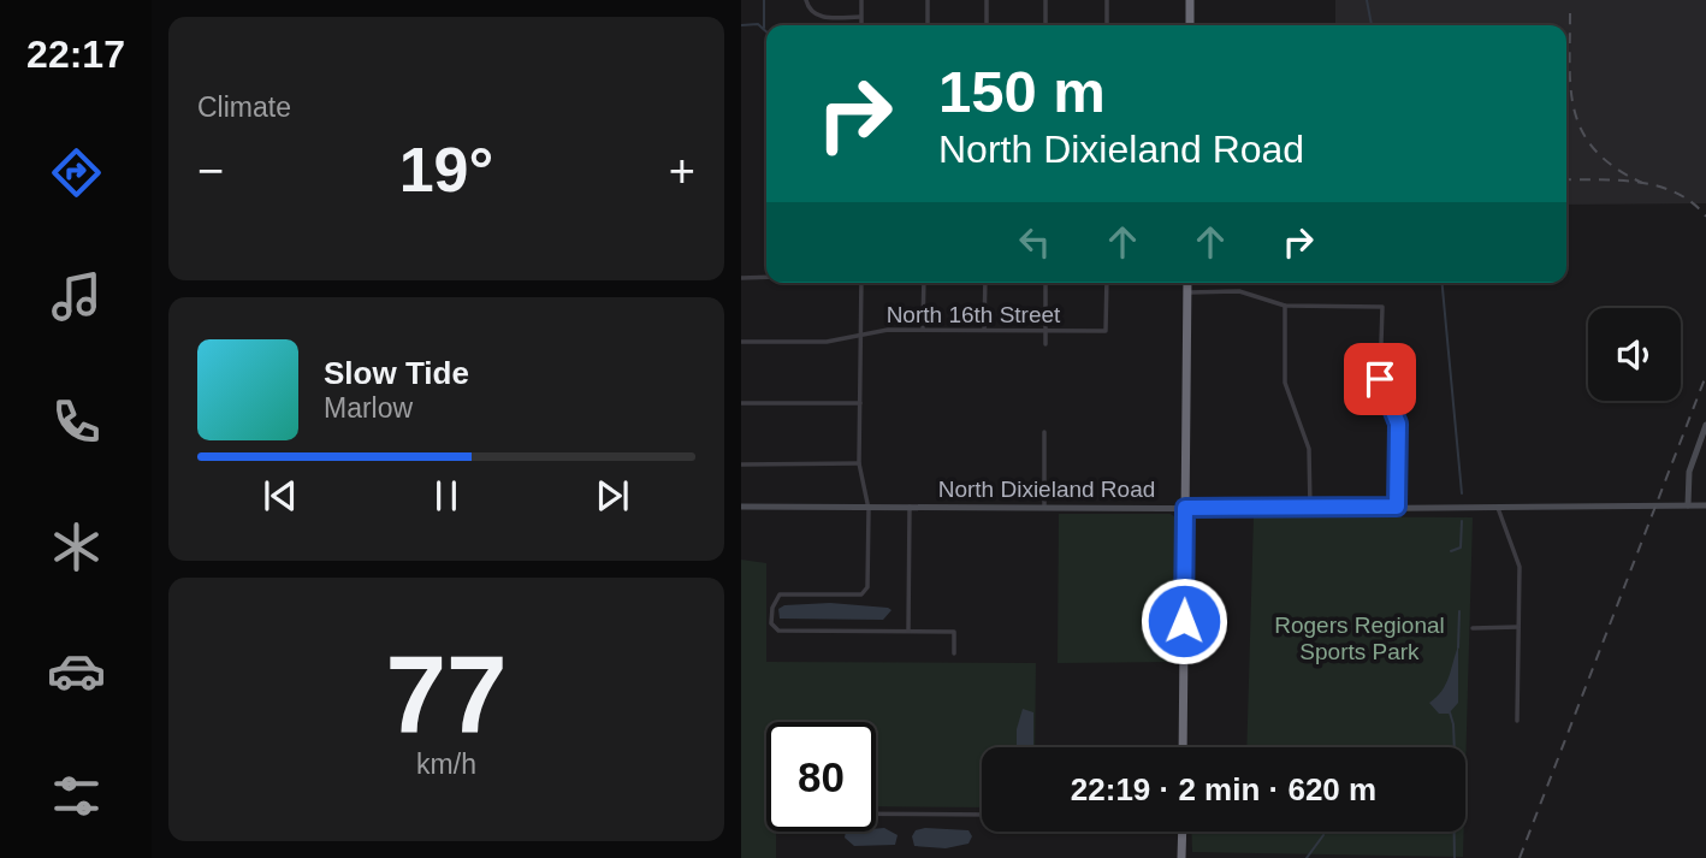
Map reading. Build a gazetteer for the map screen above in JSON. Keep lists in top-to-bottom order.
{
  "streets": {
    "street": ["North 16th Street", "North Dixieland Road"]
  },
  "parks": ["Rogers Regional Sports Park"],
  "page": {
    "tabs": "22:17",
    "tile": [
      "Climate",
      ["77", "km/h"]
    ],
    "turn": ["150 m", "North Dixieland Road"],
    "heat": ["−", "19°", "+"],
    "song": ["Slow Tide", "Marlow"],
    "limit": "80",
    "trip": "22:19 · 2 min · 620 m"
  }
}
